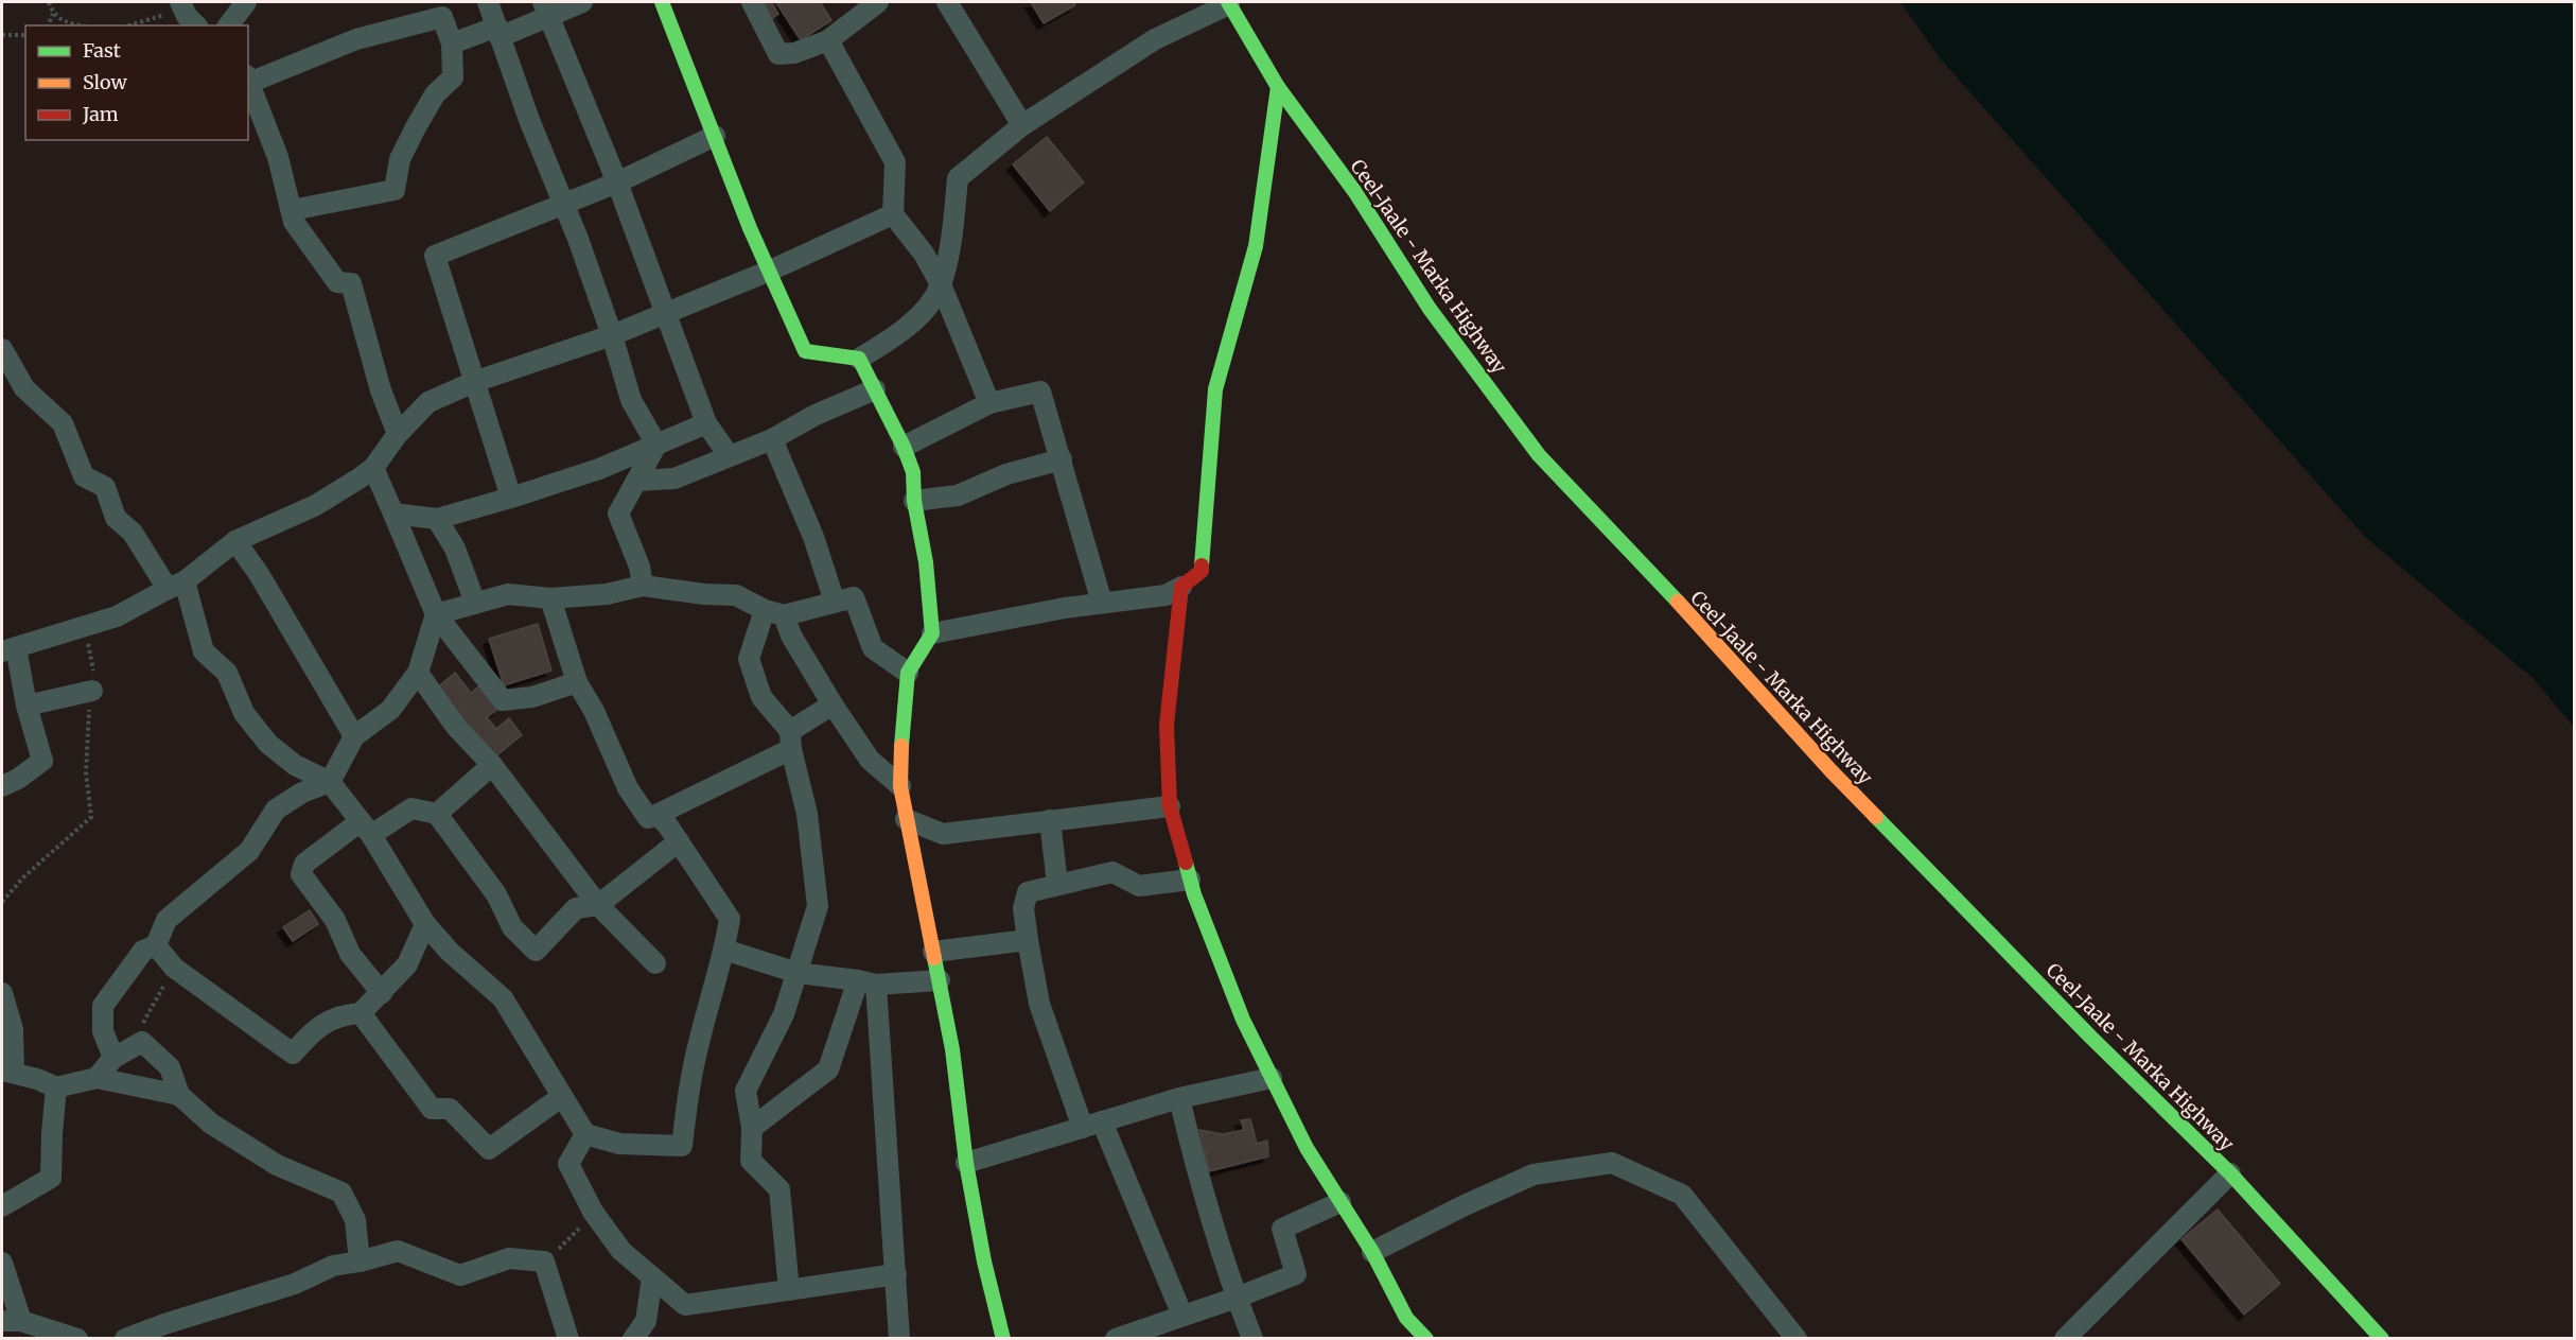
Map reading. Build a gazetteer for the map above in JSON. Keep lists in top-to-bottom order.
{
  "streets": {
    "street": ["Ceel-Jaale - Marka Highway"]
  },
  "legend": ["Fast", "Slow", "Jam"]
}
